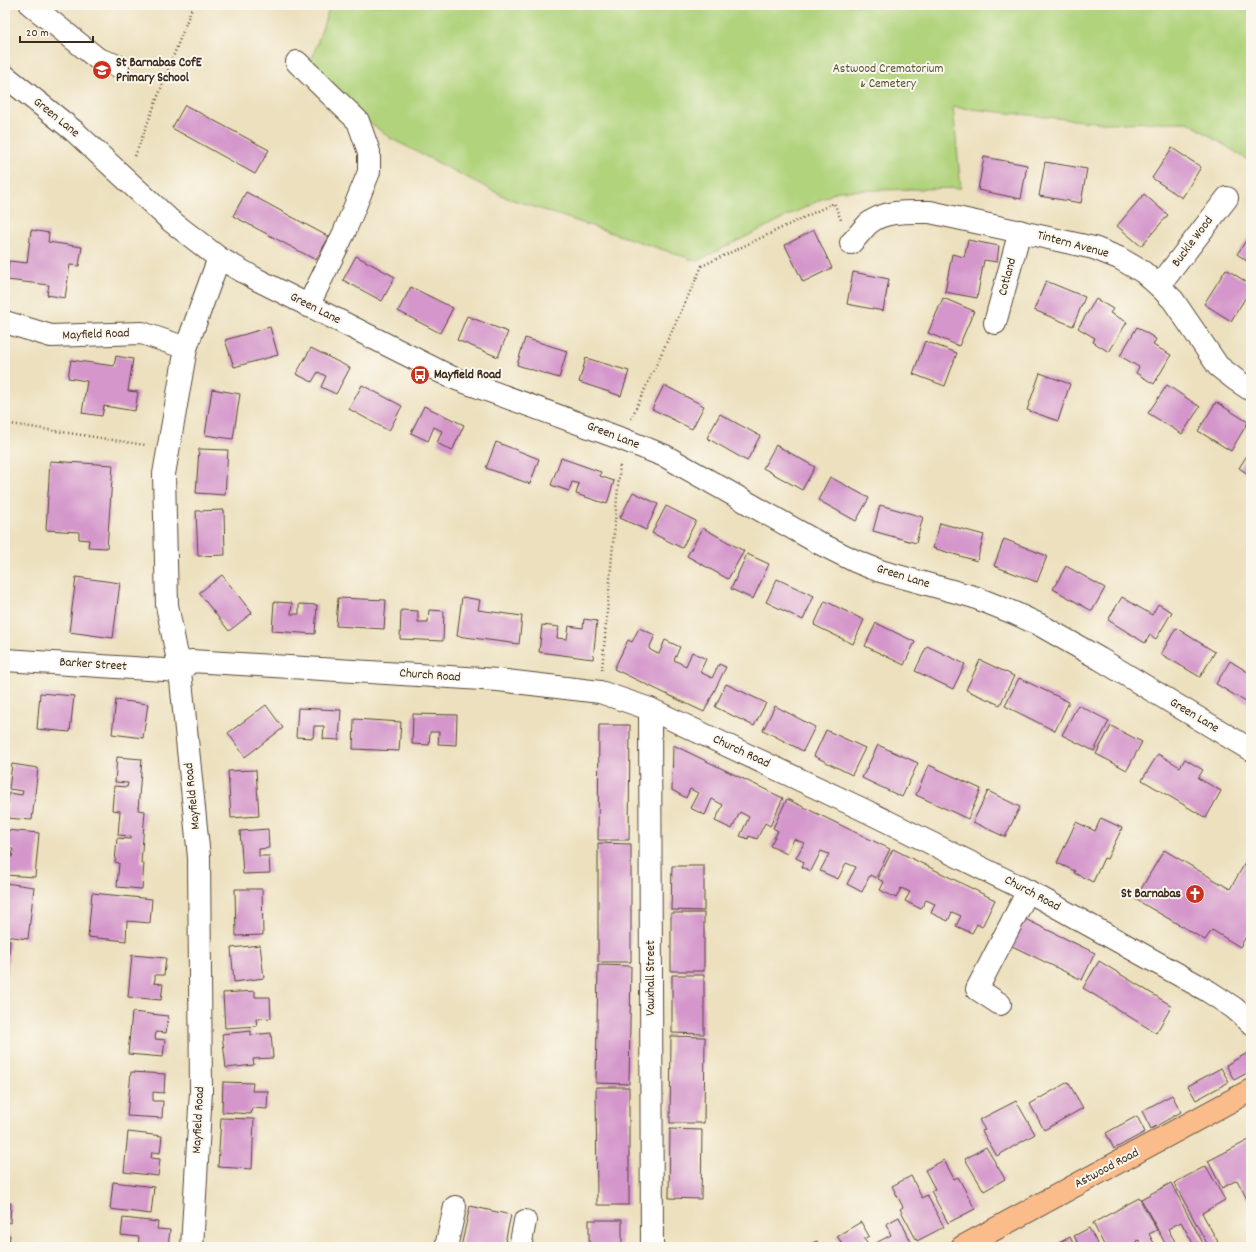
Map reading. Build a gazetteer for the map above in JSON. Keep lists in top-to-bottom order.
{
  "streets": {
    "main road": ["Astwood Road"],
    "street": [
      "Green Lane",
      "Buckle Wood",
      "Tintern Avenue",
      "Cotland",
      "Mayfield Road",
      "Barker Street",
      "Church Road",
      "Vauxhall Street"
    ]
  },
  "crossings": [
    ["Green Lane", "Mayfield Road"],
    ["Buckle Wood", "Tintern Avenue"],
    ["Tintern Avenue", "Cotland"],
    ["Mayfield Road", "Barker Street"],
    ["Mayfield Road", "Church Road"],
    ["Barker Street", "Church Road"],
    ["Church Road", "Vauxhall Street"]
  ],
  "parks": ["Astwood Crematorium & Cemetery"],
  "places": {
    "school or university": ["St Barnabas CofE Primary School"],
    "bus stop": ["Mayfield Road"],
    "church": ["St Barnabas"]
  },
  "scale_bar": "20 m"
}
